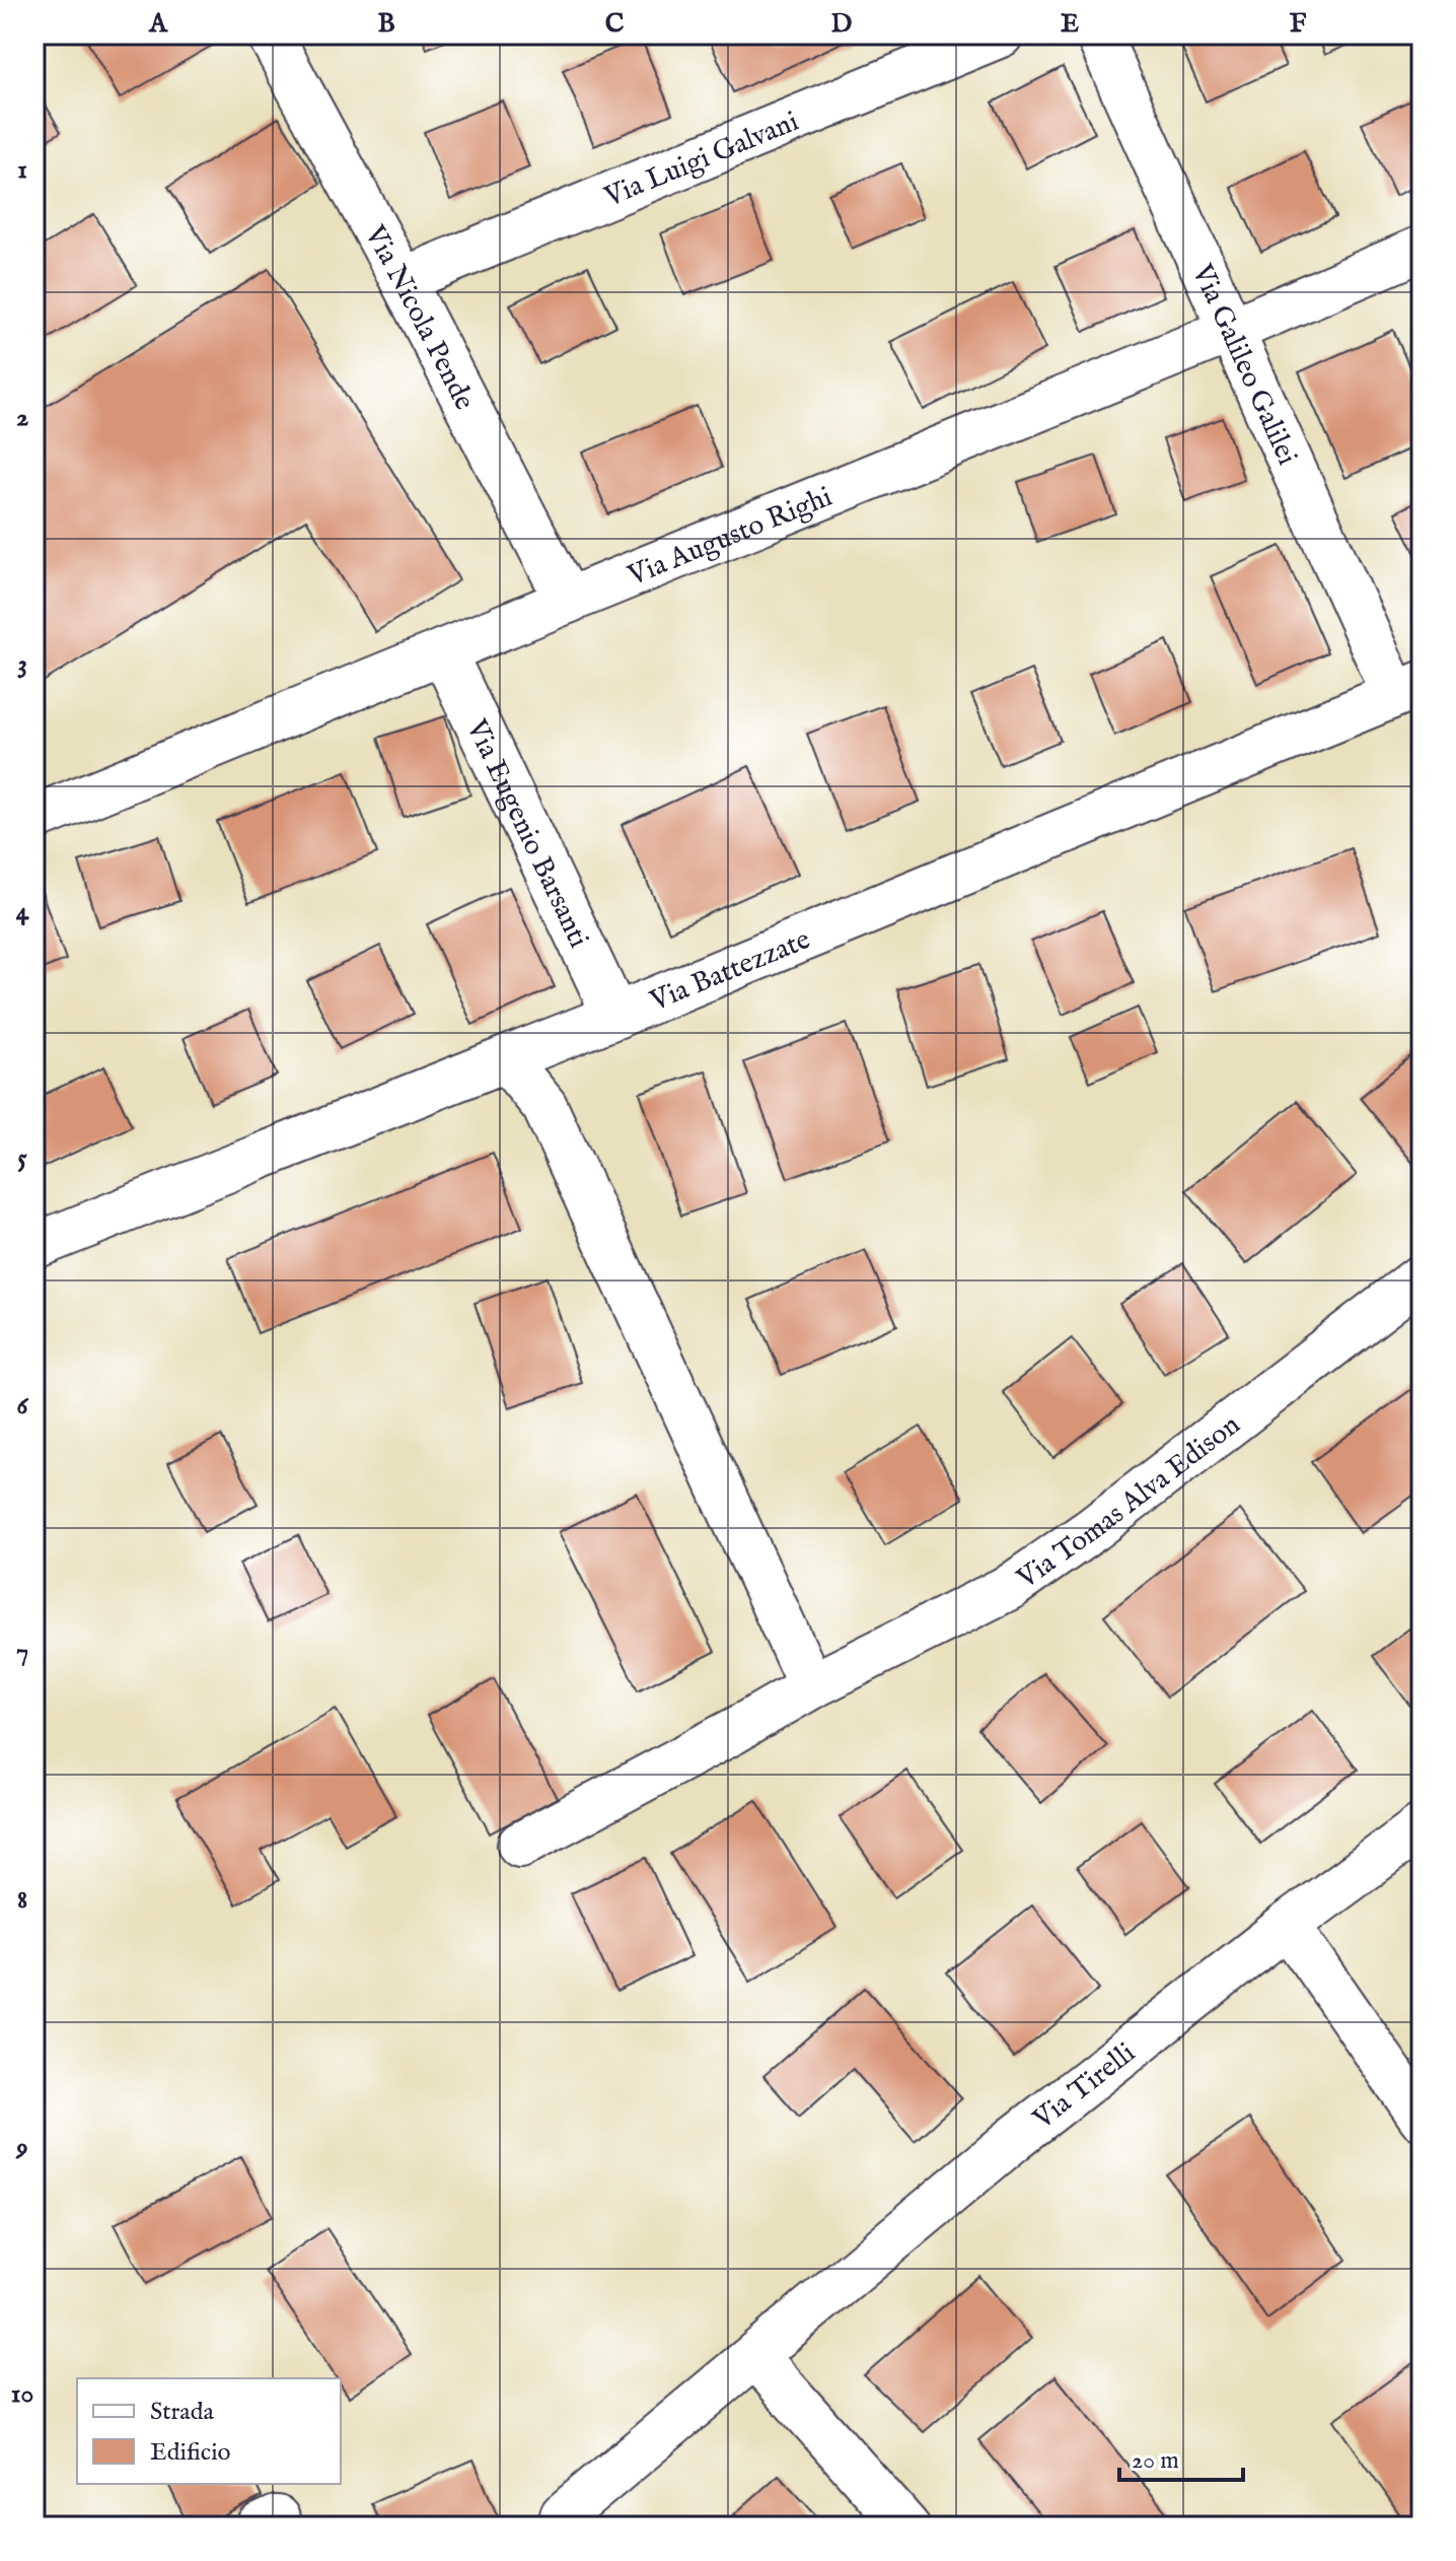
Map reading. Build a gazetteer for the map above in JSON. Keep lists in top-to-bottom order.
{
  "streets": {
    "street": [
      "Via Luigi Galvani",
      "Via Nicola Pende",
      "Via Galileo Galilei",
      "Via Augusto Righi",
      "Via Eugenio Barsanti",
      "Via Battezzate",
      "Via Tomas Alva Edison",
      "Via Tirelli"
    ]
  },
  "crossings": [
    ["Via Luigi Galvani", "Via Nicola Pende"],
    ["Via Nicola Pende", "Via Augusto Righi"],
    ["Via Galileo Galilei", "Via Augusto Righi"],
    ["Via Galileo Galilei", "Via Battezzate"],
    ["Via Augusto Righi", "Via Eugenio Barsanti"],
    ["Via Eugenio Barsanti", "Via Battezzate"]
  ],
  "legend": ["Strada", "Edificio"],
  "scale_bar": "20 m",
  "grid": {
    "columns": [
      "A",
      "B",
      "C",
      "D",
      "E",
      "F"
    ],
    "rows": [
      "1",
      "2",
      "3",
      "4",
      "5",
      "6",
      "7",
      "8",
      "9",
      "10"
    ]
  }
}
